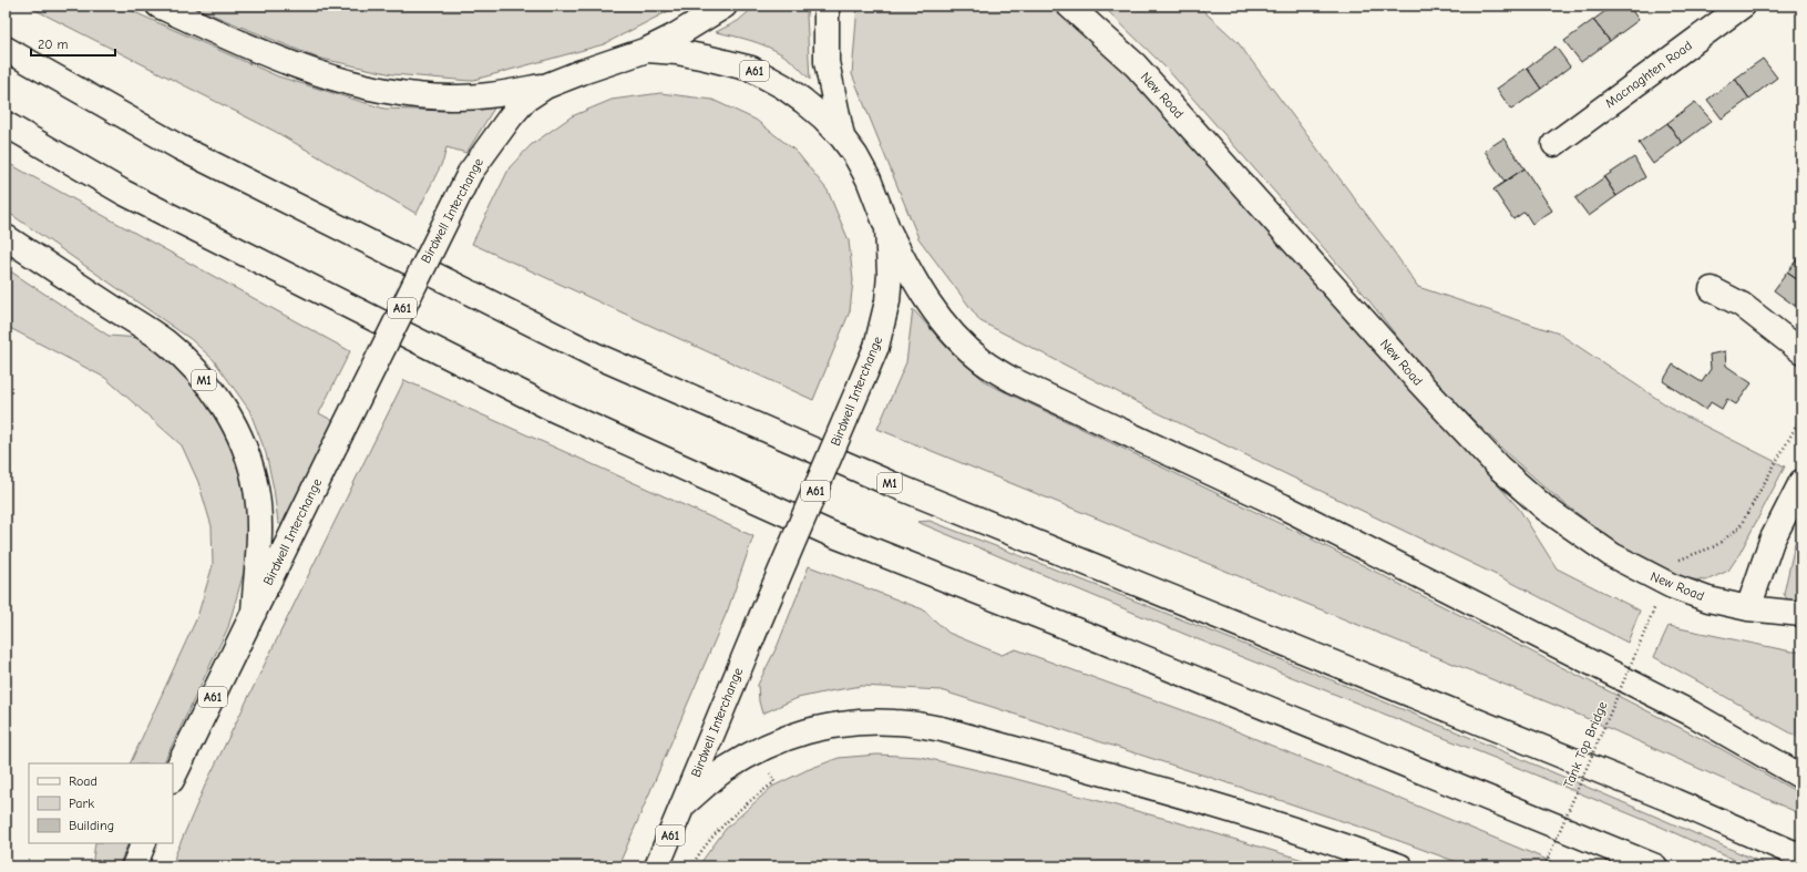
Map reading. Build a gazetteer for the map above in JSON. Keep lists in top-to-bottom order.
{
  "streets": {
    "main road": [
      "A61",
      "Macnaghten Road",
      "New Road",
      "Birdwell Interchange",
      "M1"
    ],
    "path": ["Tank Top Bridge"]
  },
  "crossings": [
    ["A61", "Birdwell Interchange"],
    ["Birdwell Interchange", "M1"]
  ],
  "legend": ["Road", "Park", "Building"],
  "scale_bar": "20 m"
}
